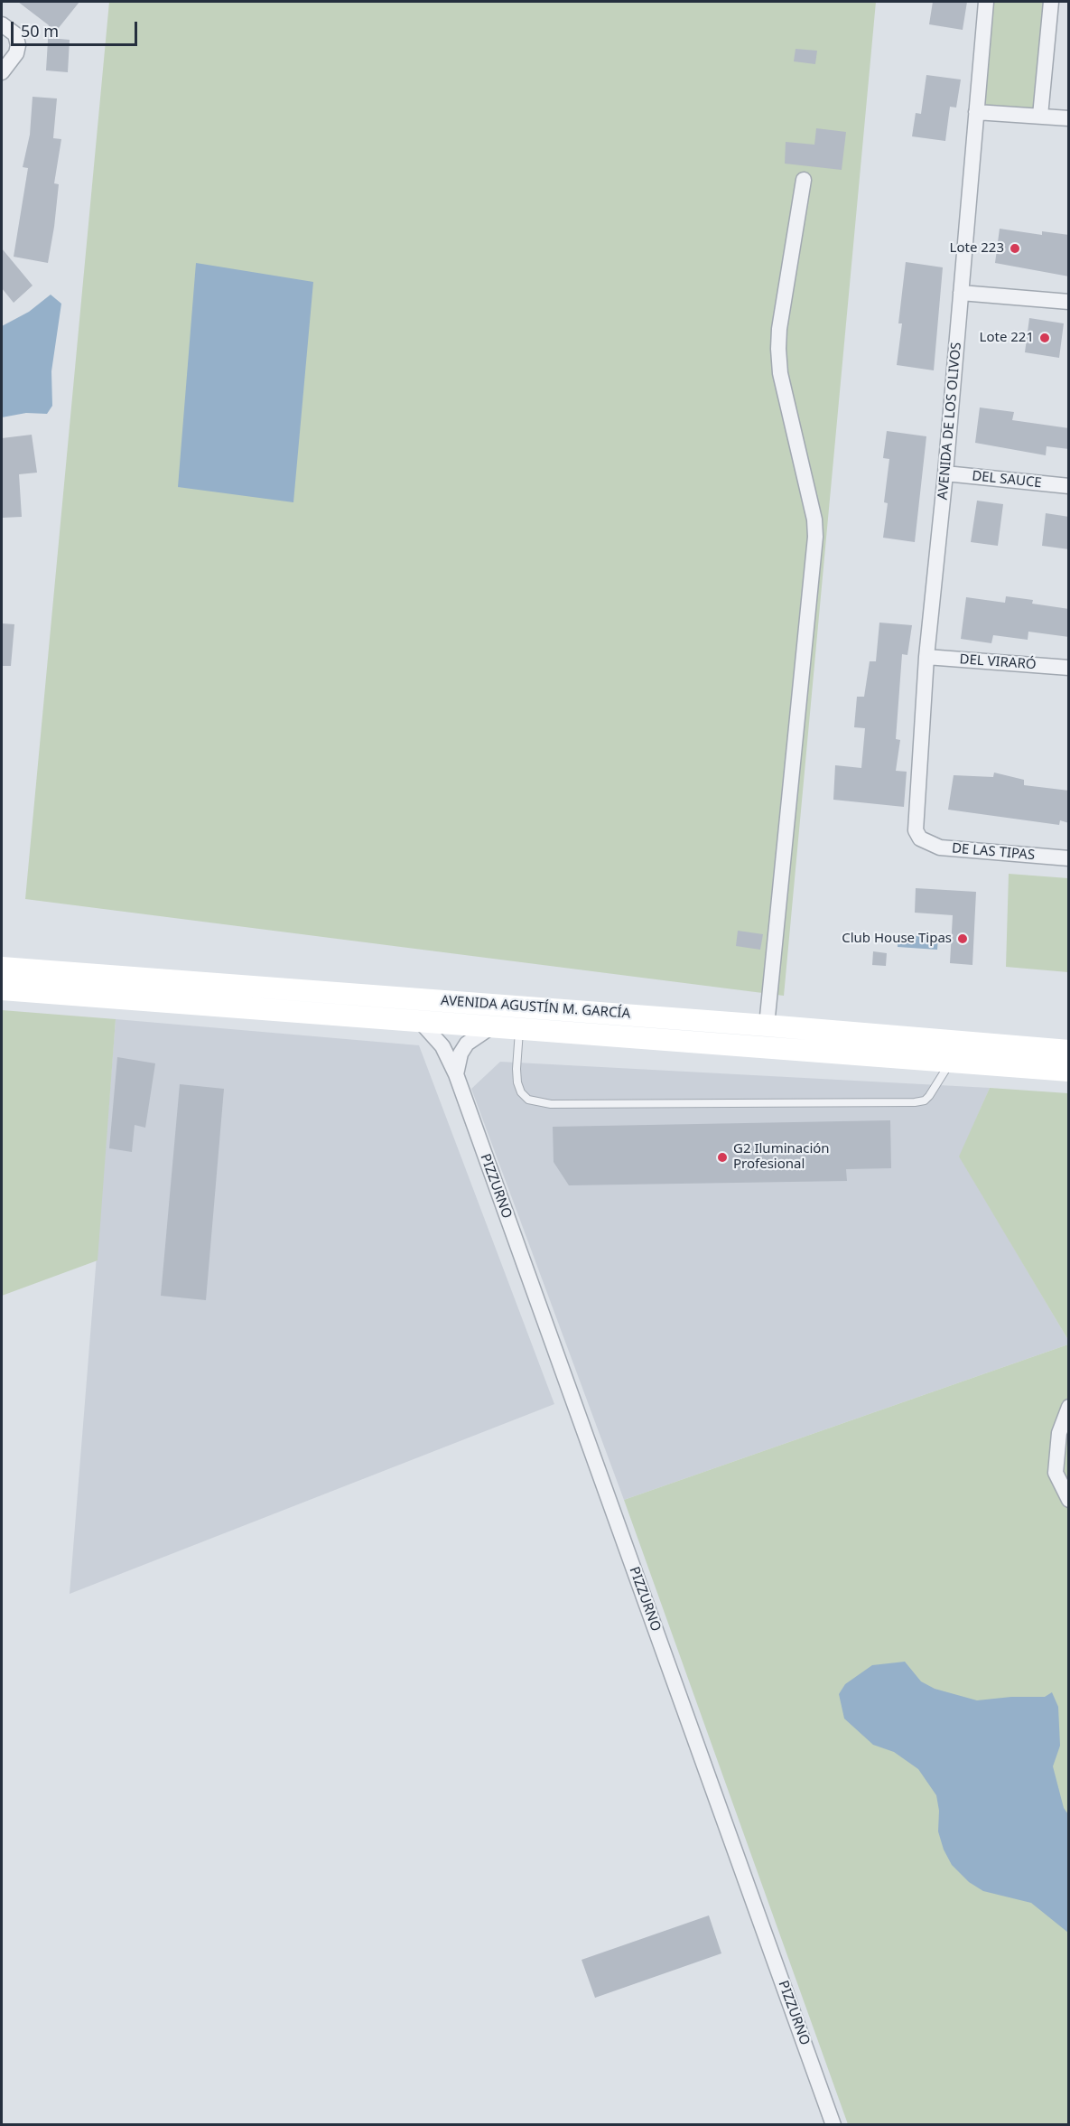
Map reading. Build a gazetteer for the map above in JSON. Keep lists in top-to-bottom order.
{
  "streets": {
    "main road": ["AVENIDA AGUSTÍN M. GARCÍA"],
    "street": [
      "AVENIDA DE LOS OLIVOS",
      "DEL SAUCE",
      "DEL VIRARÓ",
      "DE LAS TIPAS",
      "PIZZURNO"
    ]
  },
  "crossings": [
    ["AVENIDA DE LOS OLIVOS", "DEL SAUCE"],
    ["AVENIDA DE LOS OLIVOS", "DEL VIRARÓ"],
    ["AVENIDA DE LOS OLIVOS", "DE LAS TIPAS"],
    ["AVENIDA AGUSTÍN M. GARCÍA", "PIZZURNO"]
  ],
  "places": [
    "Lote 223",
    "Lote 221",
    "Club House Tipas",
    "G2 Iluminación Profesional"
  ],
  "scale_bar": "50 m"
}
